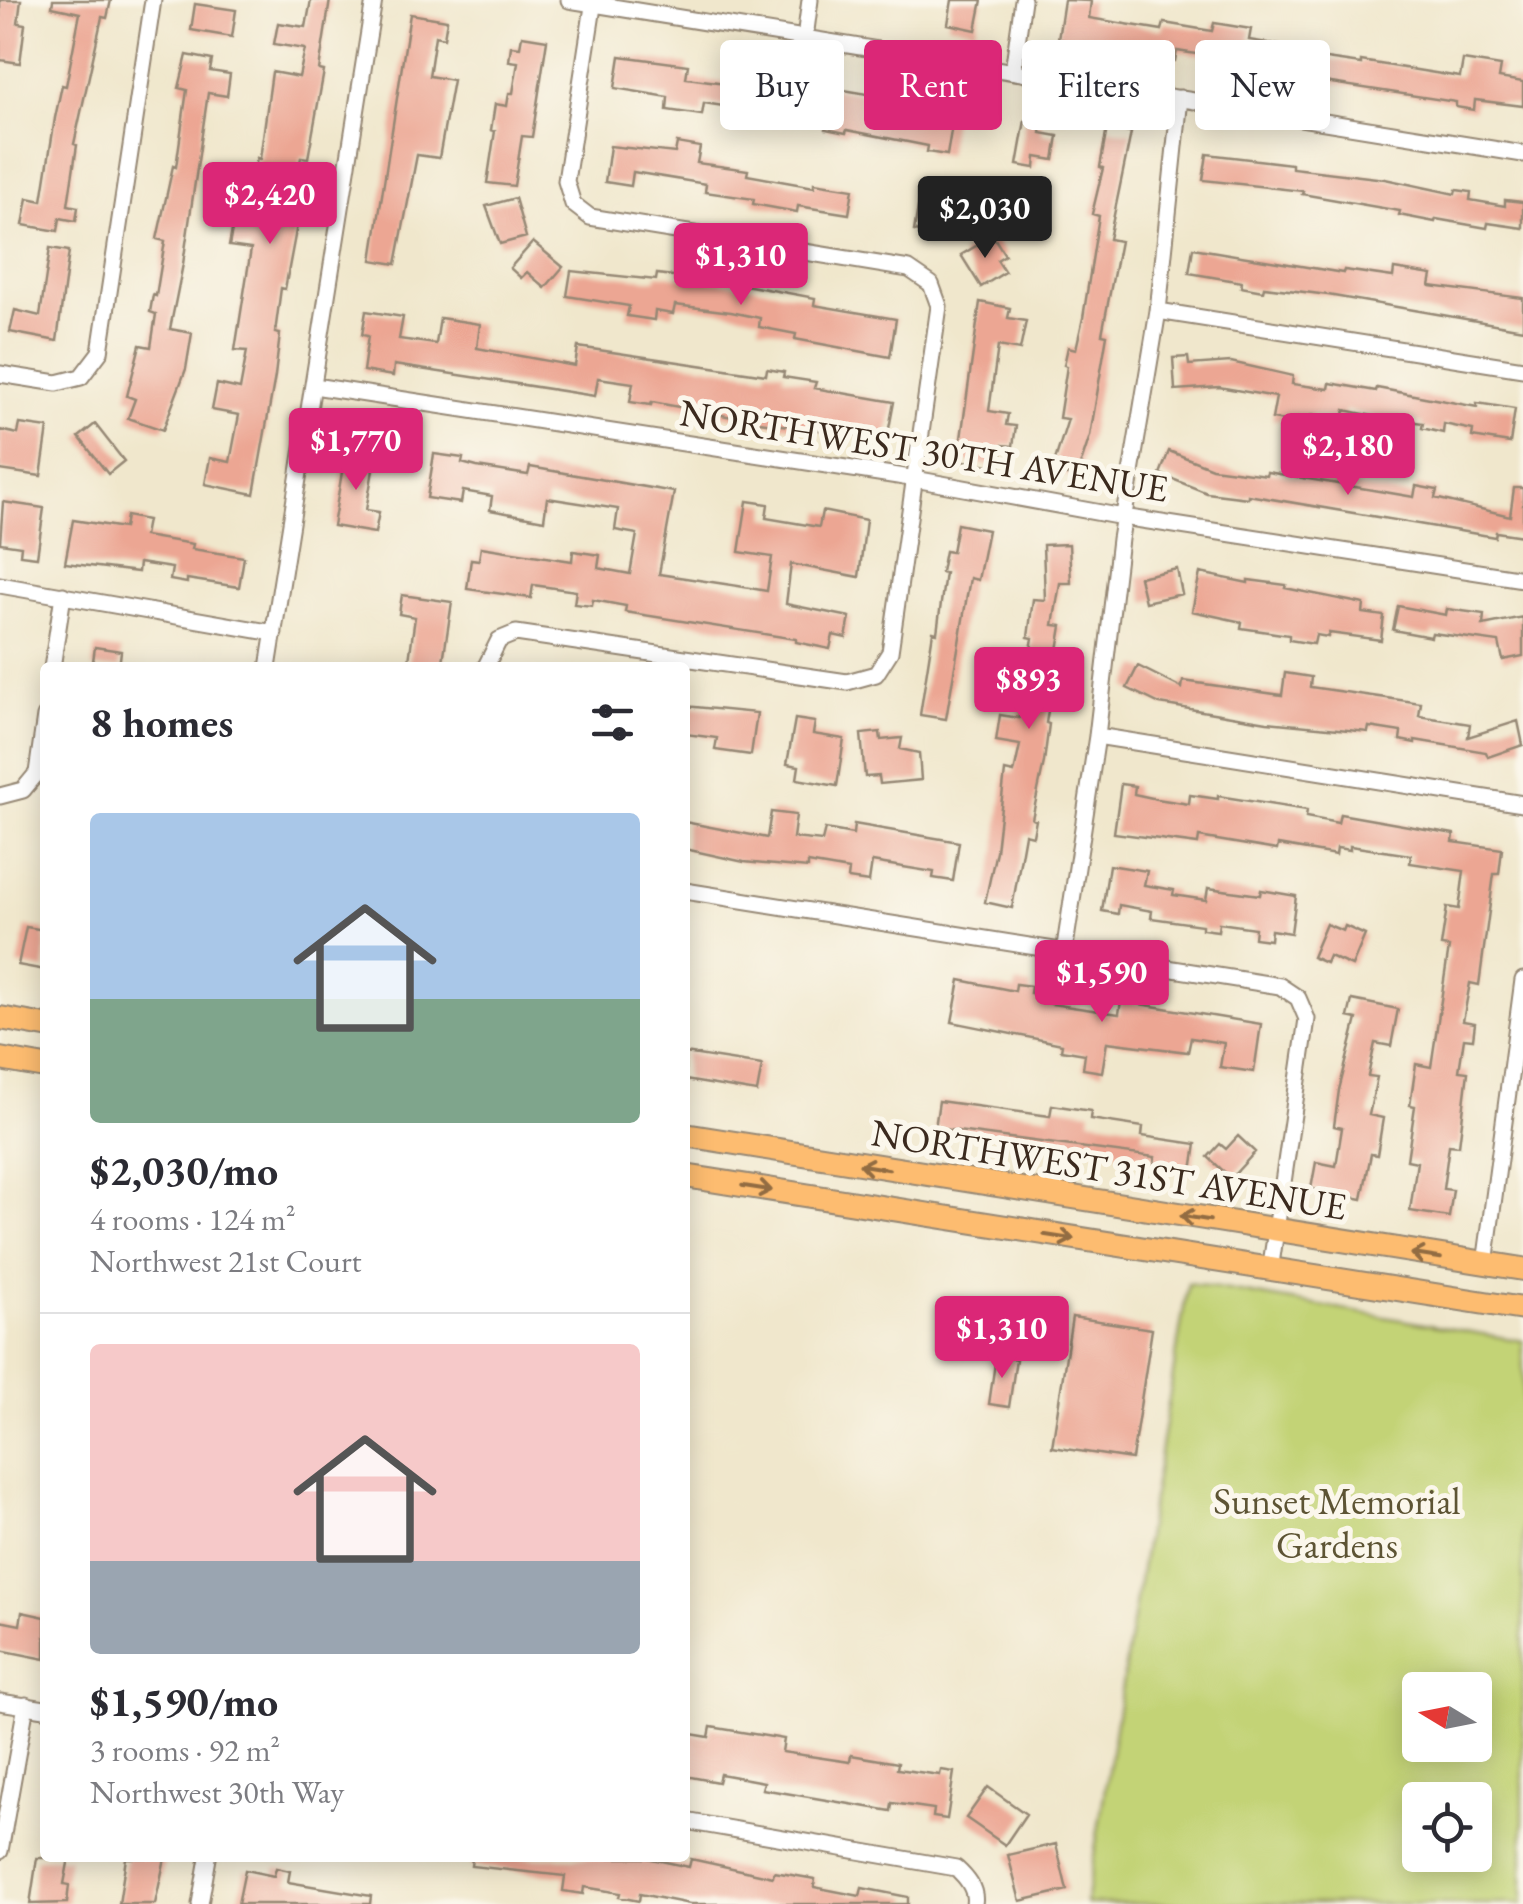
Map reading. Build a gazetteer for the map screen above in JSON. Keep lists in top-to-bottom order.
{
  "streets": {
    "main road": ["NORTHWEST 31ST AVENUE"],
    "street": ["NORTHWEST 30TH AVENUE"]
  },
  "parks": ["Sunset Memorial Gardens"],
  "north": "left",
  "page": {
    "chip": [
      "Buy",
      "Rent",
      "Filters",
      "New"
    ],
    "price": [
      "$2,420",
      "$2,030",
      "$1,310",
      "$1,770",
      "$2,180",
      "$893",
      "$1,590",
      "$1,310"
    ],
    "heading": "8 homes",
    "list": [
      {
        "name": "$2,030/mo",
        "note": "4 rooms · 124 m² · Northwest 21st Court"
      },
      {
        "name": "$1,590/mo",
        "note": "3 rooms · 92 m² · Northwest 30th Way"
      }
    ]
  }
}
